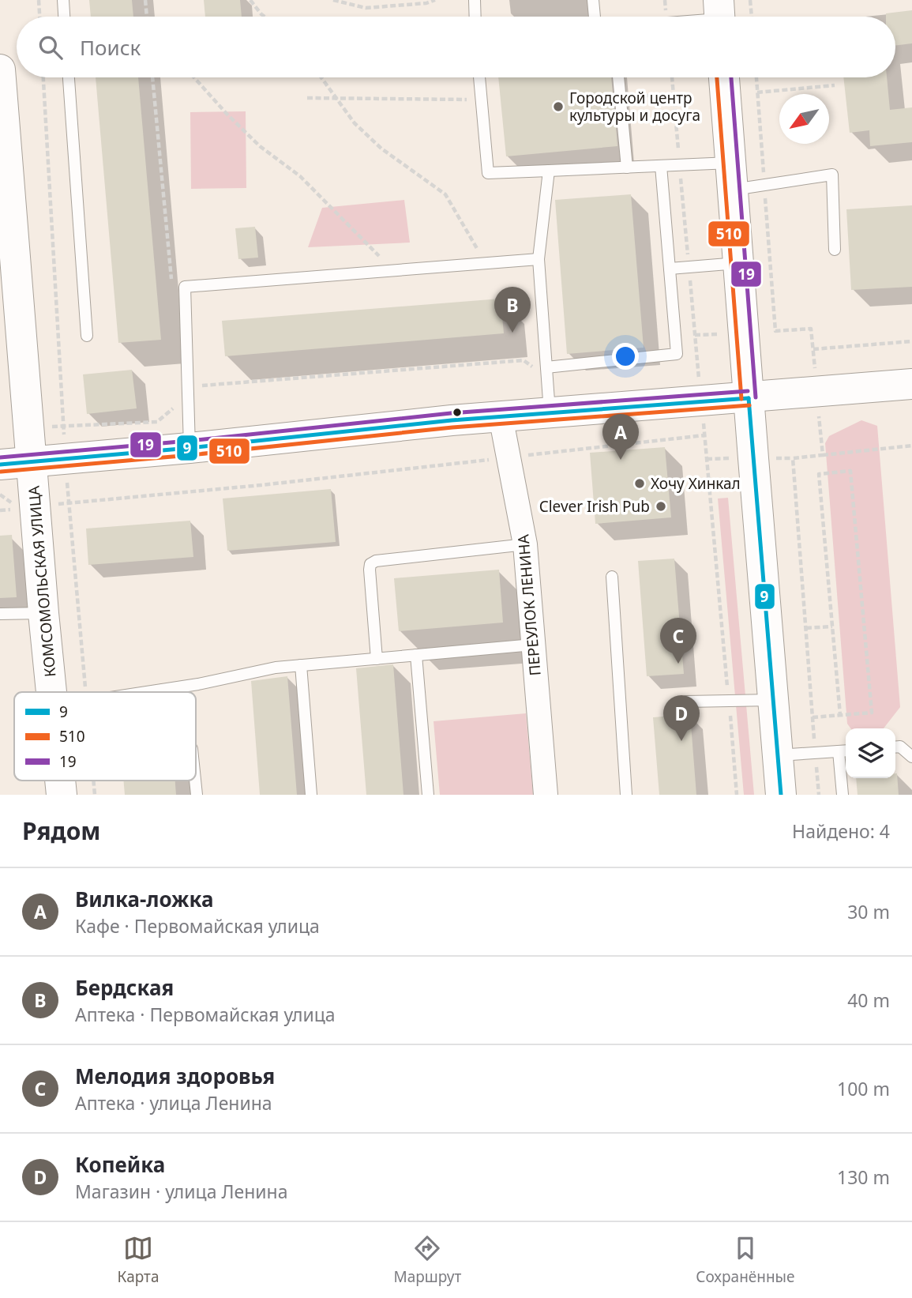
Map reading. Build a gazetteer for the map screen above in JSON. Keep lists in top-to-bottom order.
{
  "streets": {
    "main road": ["КОМСОМОЛЬСКАЯ УЛИЦА"],
    "street": ["ПЕРЕУЛОК ЛЕНИНА"]
  },
  "places": ["Городской центр культуры и досуга", "Хочу Хинкал", "Clever Irish Pub"],
  "lines": ["transit line 510", "transit line 19", "transit line 9"],
  "legend": ["9", "510", "19"],
  "north": "bottom left",
  "page": {
    "search": "Поиск",
    "pins": [
      "B",
      "A",
      "C",
      "D"
    ],
    "heading": ["Рядом", "Найдено: 4"],
    "list": [
      {
        "mark": "A",
        "name": "Вилка-ложка",
        "note": "Кафе · Первомайская улица",
        "value": "30 m"
      },
      {
        "mark": "B",
        "name": "Бердская",
        "note": "Аптека · Первомайская улица",
        "value": "40 m"
      },
      {
        "mark": "C",
        "name": "Мелодия здоровья",
        "note": "Аптека · улица Ленина",
        "value": "100 m"
      },
      {
        "mark": "D",
        "name": "Копейка",
        "note": "Магазин · улица Ленина",
        "value": "130 m"
      }
    ],
    "nav": ["Карта", "Маршрут", "Сохранённые"]
  }
}
